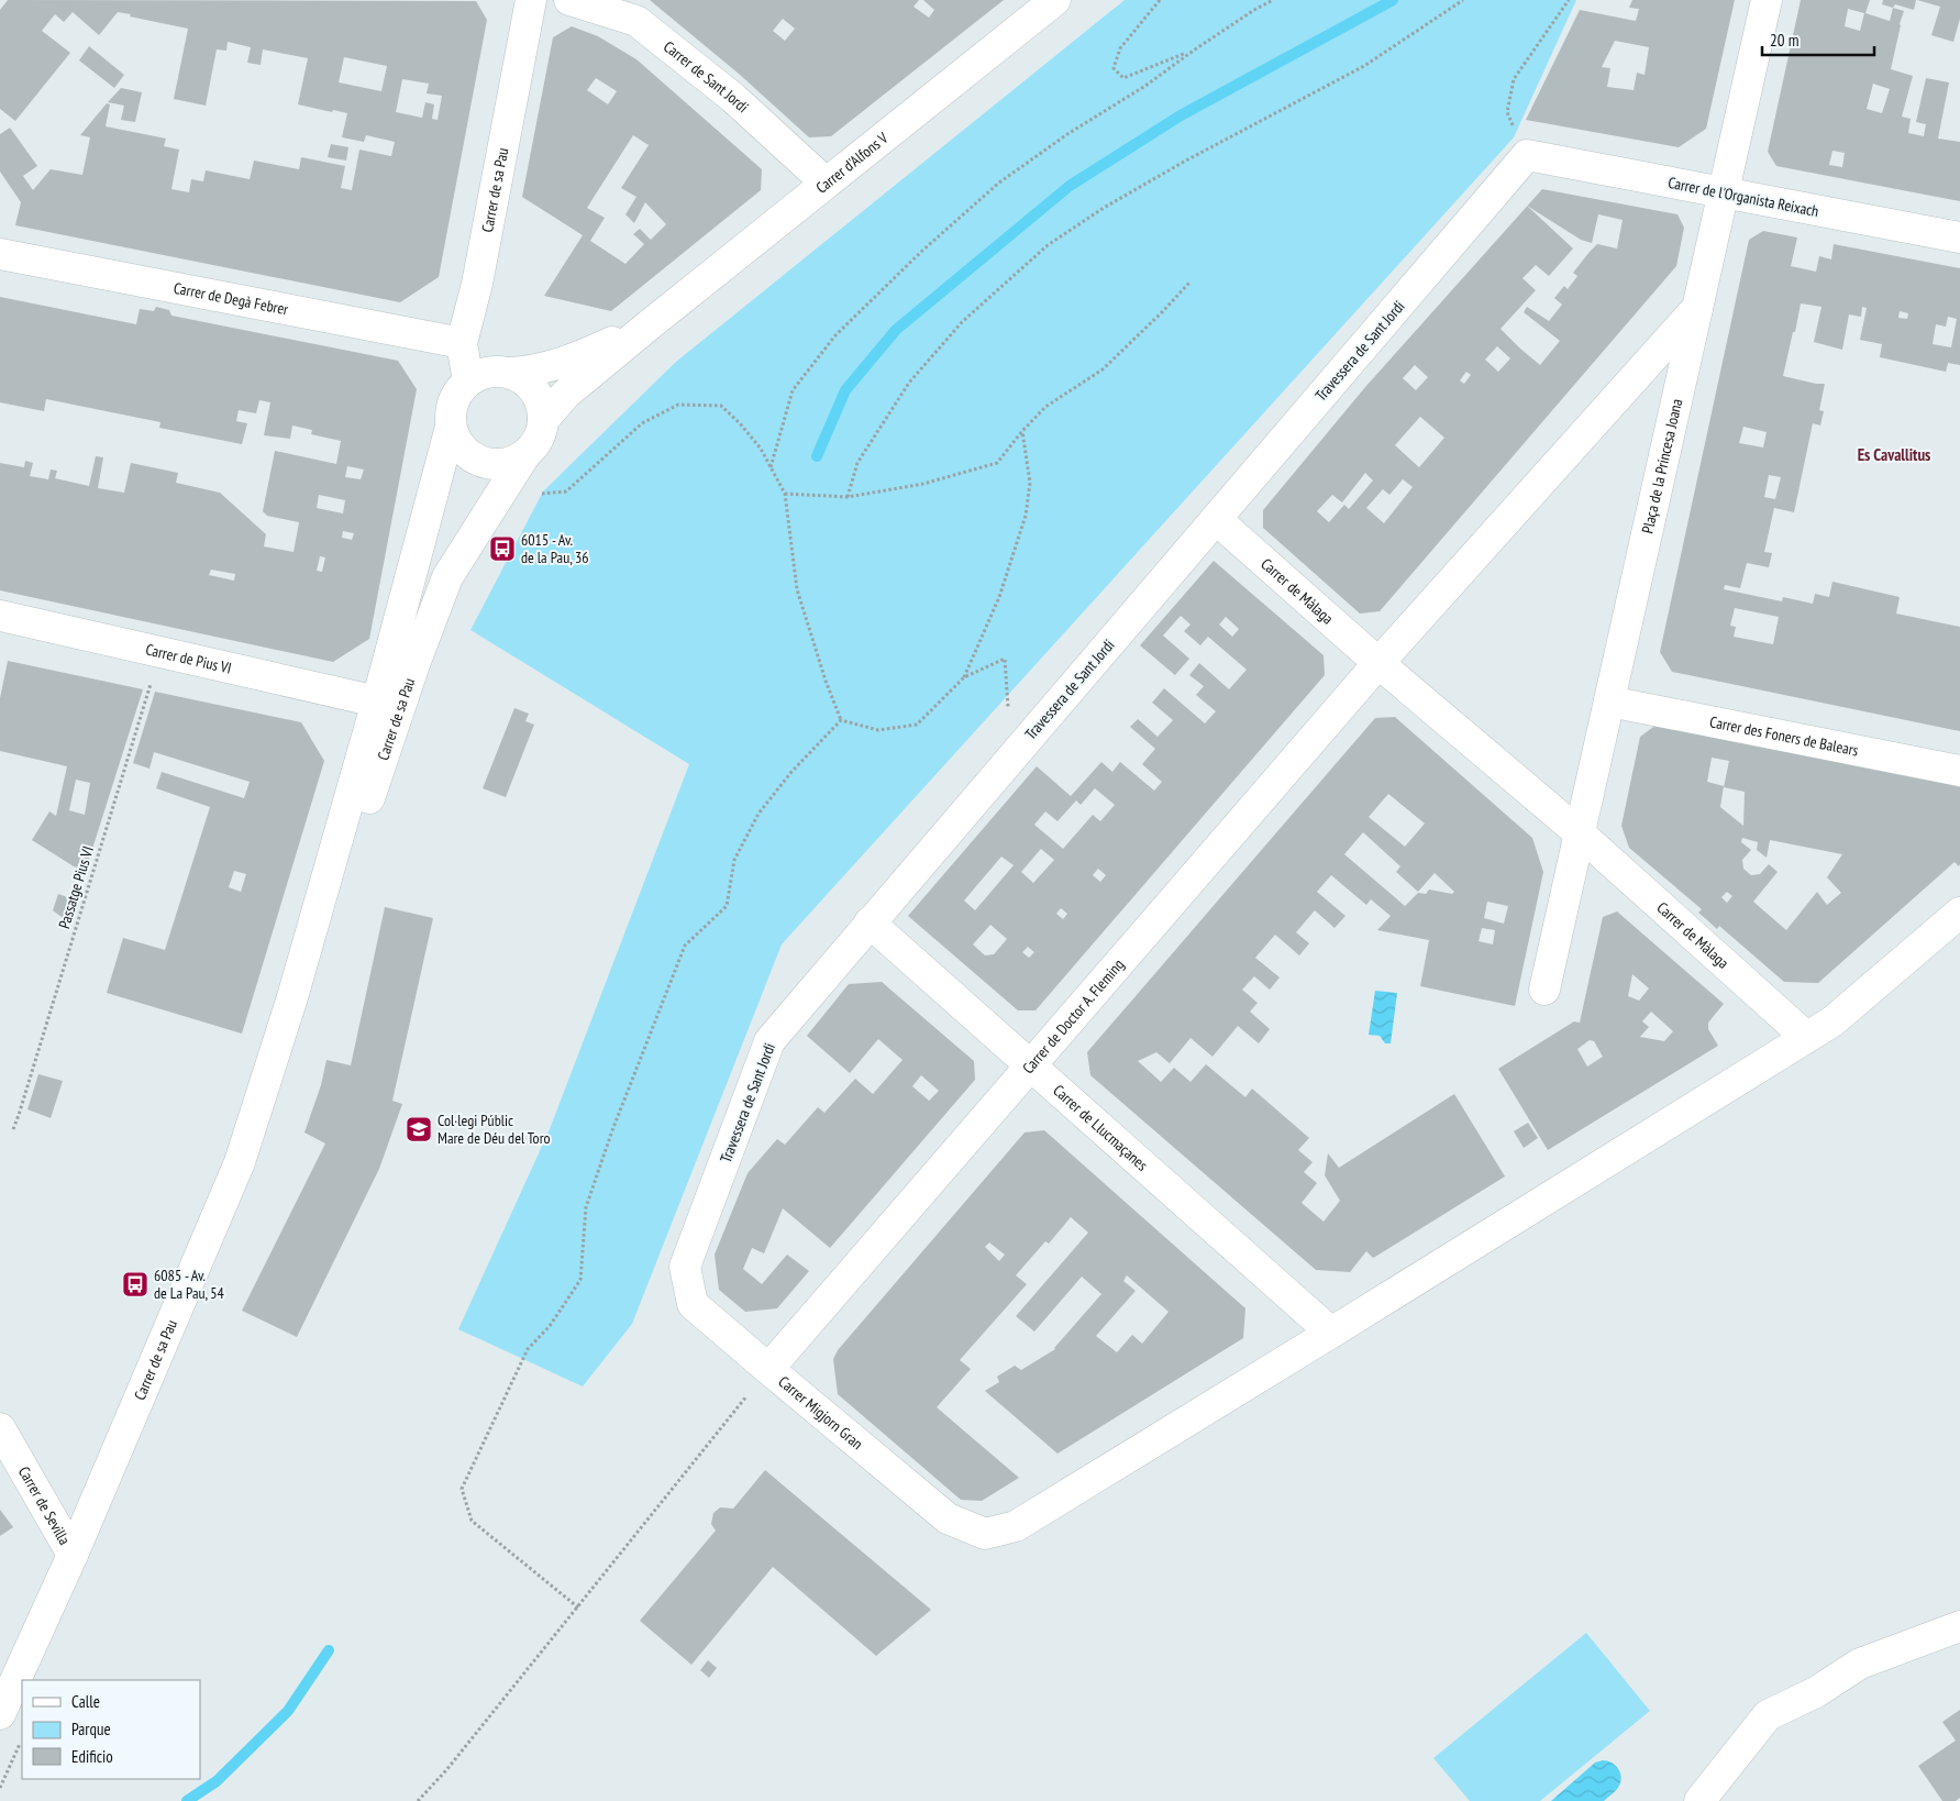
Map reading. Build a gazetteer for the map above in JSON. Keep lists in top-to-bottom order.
{
  "streets": {
    "street": [
      "Carrer de Sant Jordi",
      "Carrer d'Alfons V",
      "Carrer de sa Pau",
      "Carrer de l'Organista Reixach",
      "Carrer de Degà Febrer",
      "Travessera de Sant Jordi",
      "Plaça de la Princesa Joana",
      "Carrer de Màlaga",
      "Carrer de Pius VI",
      "Carrer des Foners de Balears",
      "Carrer de Doctor A. Fleming",
      "Carrer de Llucmaçanes",
      "Carrer Migjorn Gran",
      "Carrer de Sevilla"
    ],
    "path": ["Passatge Pius VI"]
  },
  "crossings": [
    ["Carrer de Sant Jordi", "Carrer d'Alfons V"],
    ["Carrer d'Alfons V", "Carrer de sa Pau"],
    ["Carrer de sa Pau", "Carrer de Degà Febrer"],
    ["Carrer de sa Pau", "Carrer de Pius VI"],
    ["Carrer de sa Pau", "Carrer de Sevilla"],
    ["Carrer de l'Organista Reixach", "Travessera de Sant Jordi"],
    ["Carrer de l'Organista Reixach", "Plaça de la Princesa Joana"],
    ["Travessera de Sant Jordi", "Carrer de Màlaga"],
    ["Travessera de Sant Jordi", "Carrer de Llucmaçanes"],
    ["Travessera de Sant Jordi", "Carrer Migjorn Gran"],
    ["Plaça de la Princesa Joana", "Carrer de Màlaga"],
    ["Plaça de la Princesa Joana", "Carrer des Foners de Balears"],
    ["Carrer de Màlaga", "Carrer de Doctor A. Fleming"],
    ["Carrer de Pius VI", "Passatge Pius VI"],
    ["Carrer de Doctor A. Fleming", "Carrer de Llucmaçanes"],
    ["Carrer de Doctor A. Fleming", "Carrer Migjorn Gran"],
    ["Carrer de Llucmaçanes", "Carrer Migjorn Gran"]
  ],
  "districts": ["Es Cavallitus"],
  "places": {
    "bus stop": ["6015 - Av. de la Pau, 36", "6085 - Av. de La Pau, 54"],
    "school or university": ["Col·legi Públic Mare de Déu del Toro"]
  },
  "legend": ["Calle", "Parque", "Edificio"],
  "scale_bar": "20 m"
}
